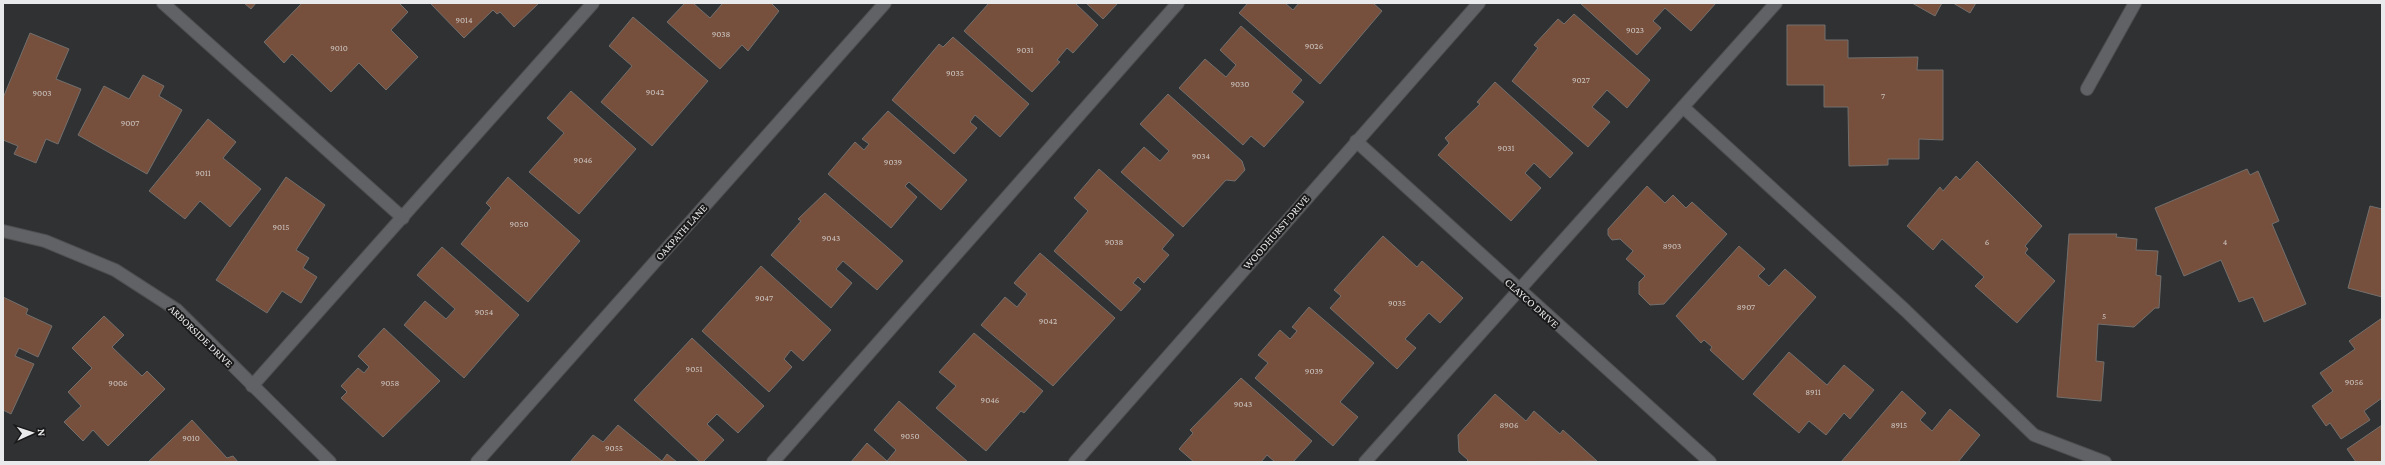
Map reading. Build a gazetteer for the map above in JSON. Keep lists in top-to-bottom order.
{
  "streets": {
    "street": [
      "OAKPATH LANE",
      "WOODHURST DRIVE",
      "CLAYCO DRIVE",
      "ARBORSIDE DRIVE"
    ]
  },
  "crossings": [
    ["WOODHURST DRIVE", "CLAYCO DRIVE"]
  ],
  "house_numbers": [
    "9014",
    "9023",
    "9038",
    "9026",
    "9010",
    "9031",
    "9035",
    "9027",
    "9030",
    "9042",
    "9003",
    "7",
    "9007",
    "9031",
    "9034",
    "9046",
    "9039",
    "9011",
    "9050",
    "9015",
    "9043",
    "9038",
    "6",
    "4",
    "8903",
    "9047",
    "9035",
    "8907",
    "9054",
    "5",
    "9042",
    "9051",
    "9039",
    "9056",
    "9006",
    "9058",
    "8911",
    "9046",
    "9043",
    "8906",
    "8915",
    "9050",
    "9010",
    "9055"
  ],
  "north": "right"
}
